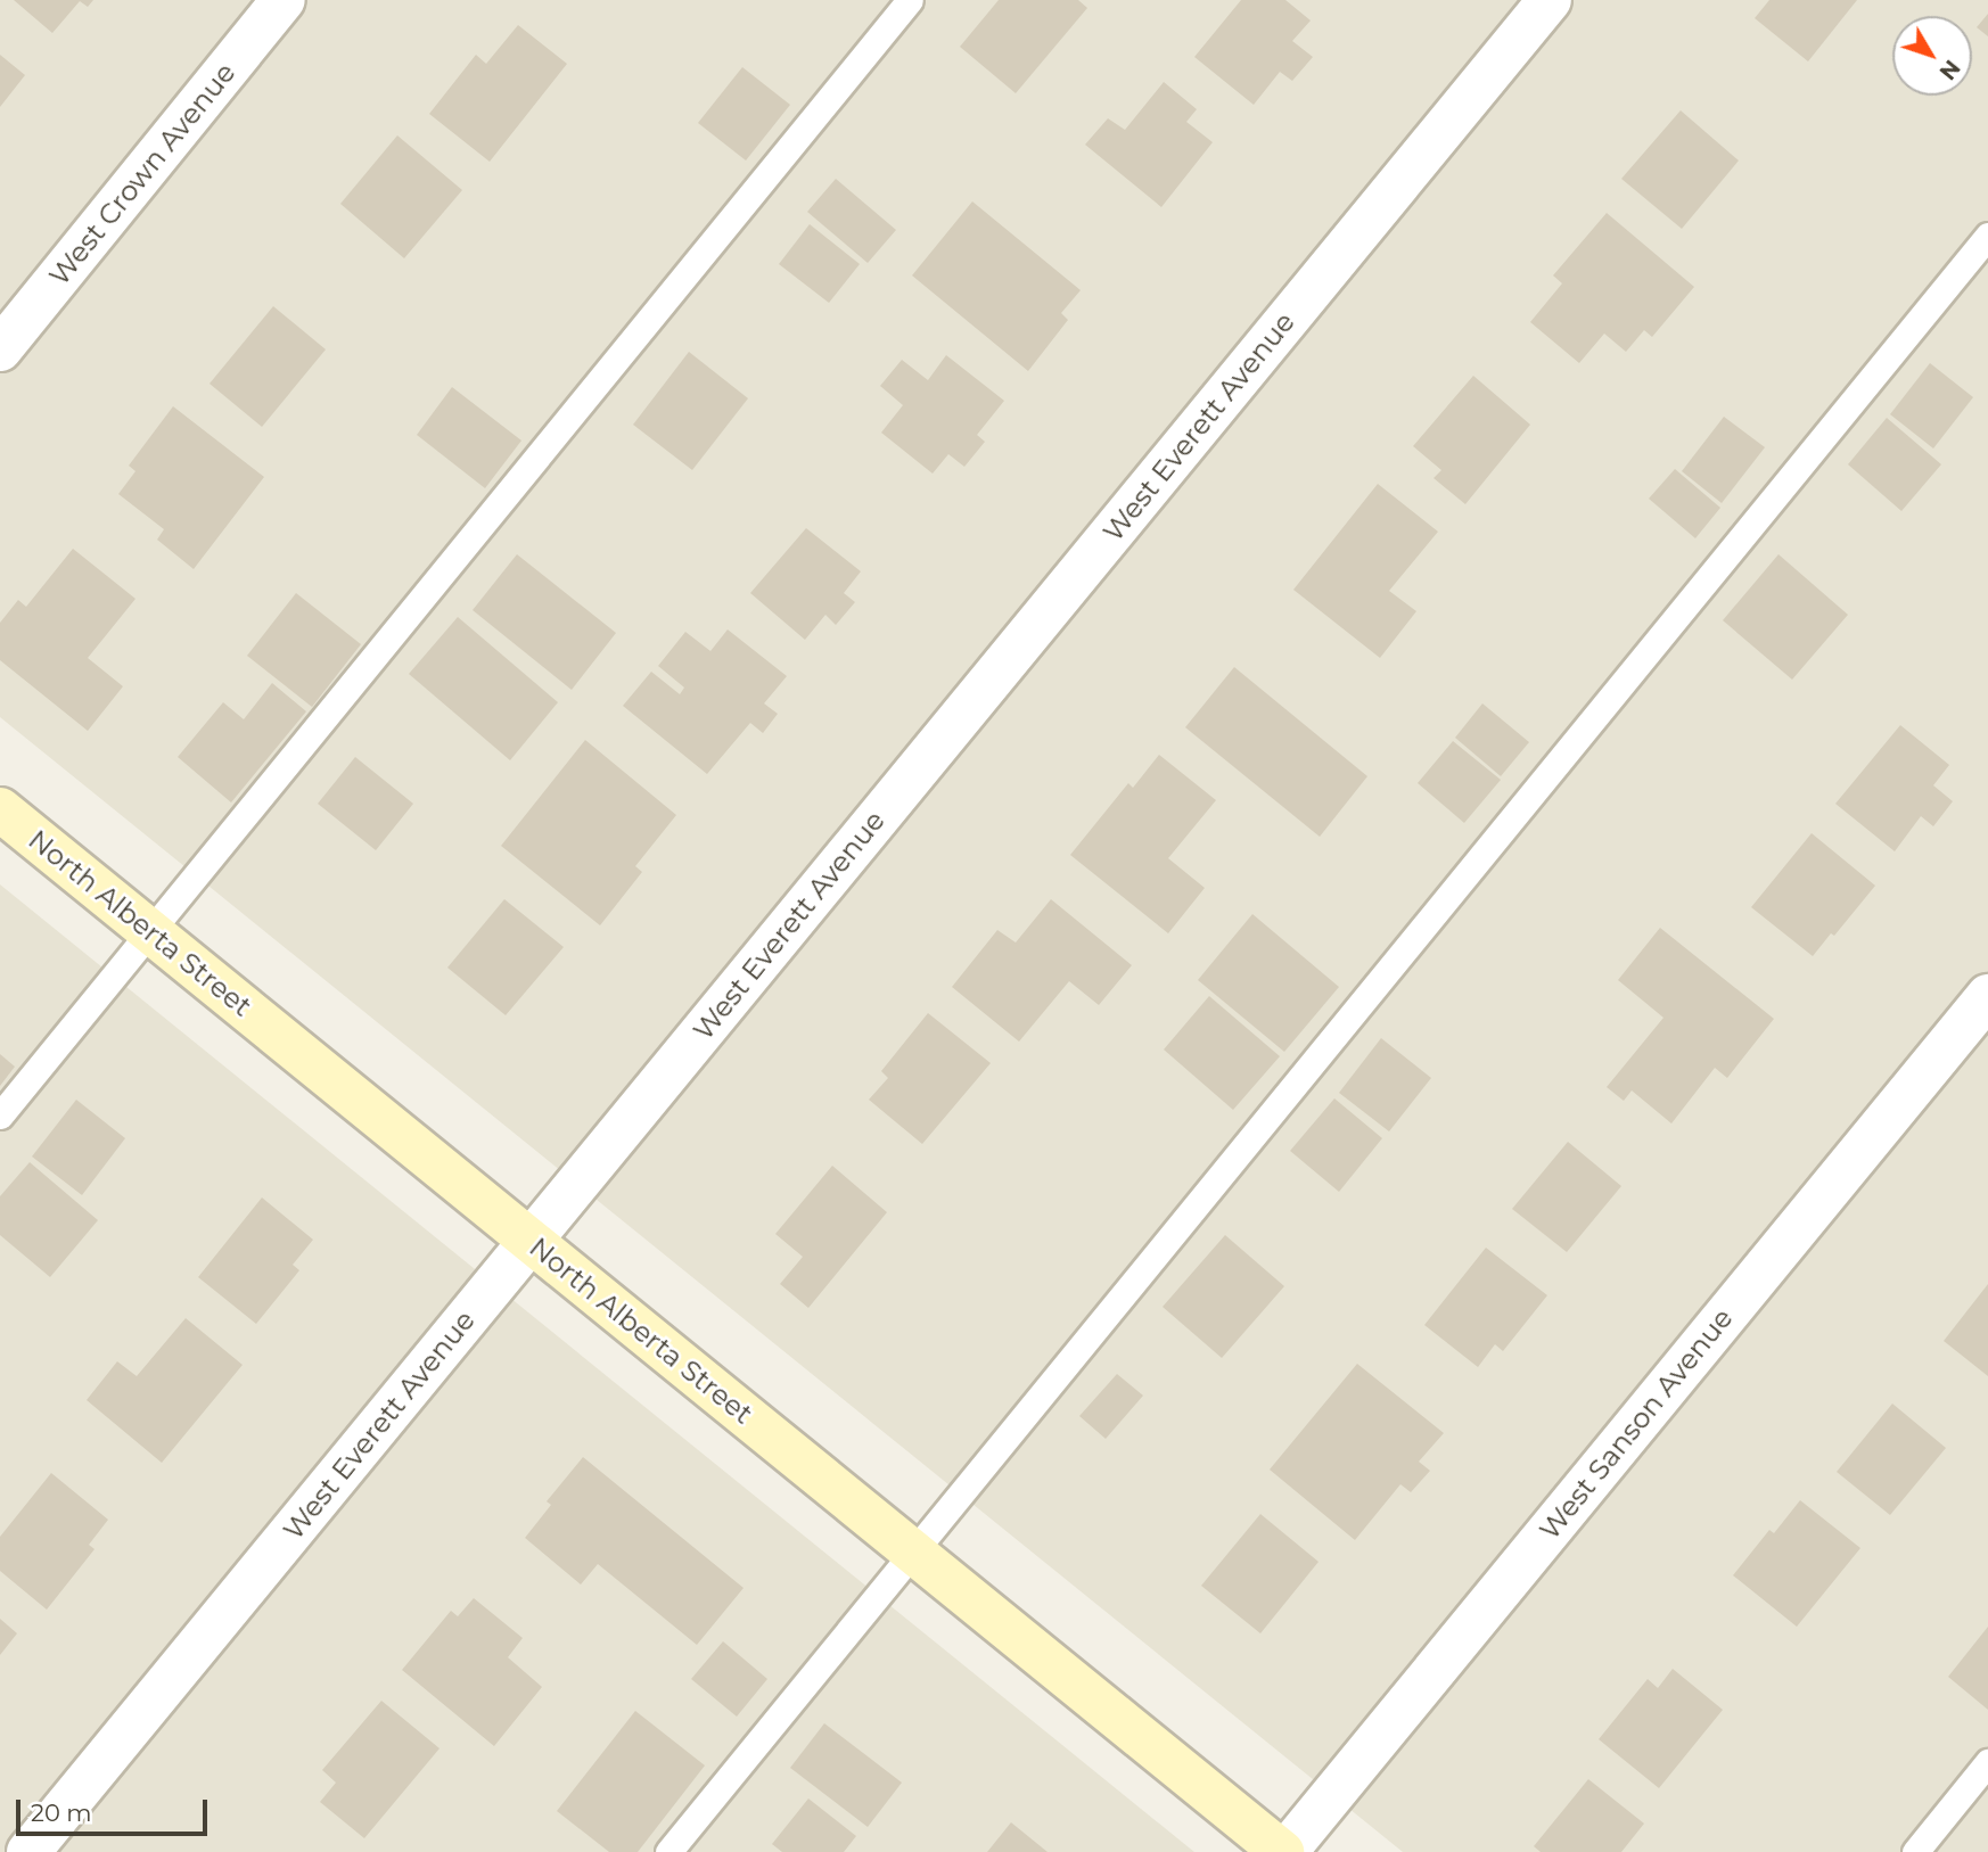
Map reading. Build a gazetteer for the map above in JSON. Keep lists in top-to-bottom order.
{
  "streets": {
    "main road": ["North Alberta Street"],
    "street": ["West Crown Avenue", "West Everett Avenue", "West Sanson Avenue"]
  },
  "crossings": [
    ["West Everett Avenue", "North Alberta Street"],
    ["North Alberta Street", "West Sanson Avenue"]
  ],
  "scale_bar": "20 m",
  "north": "bottom right"
}
